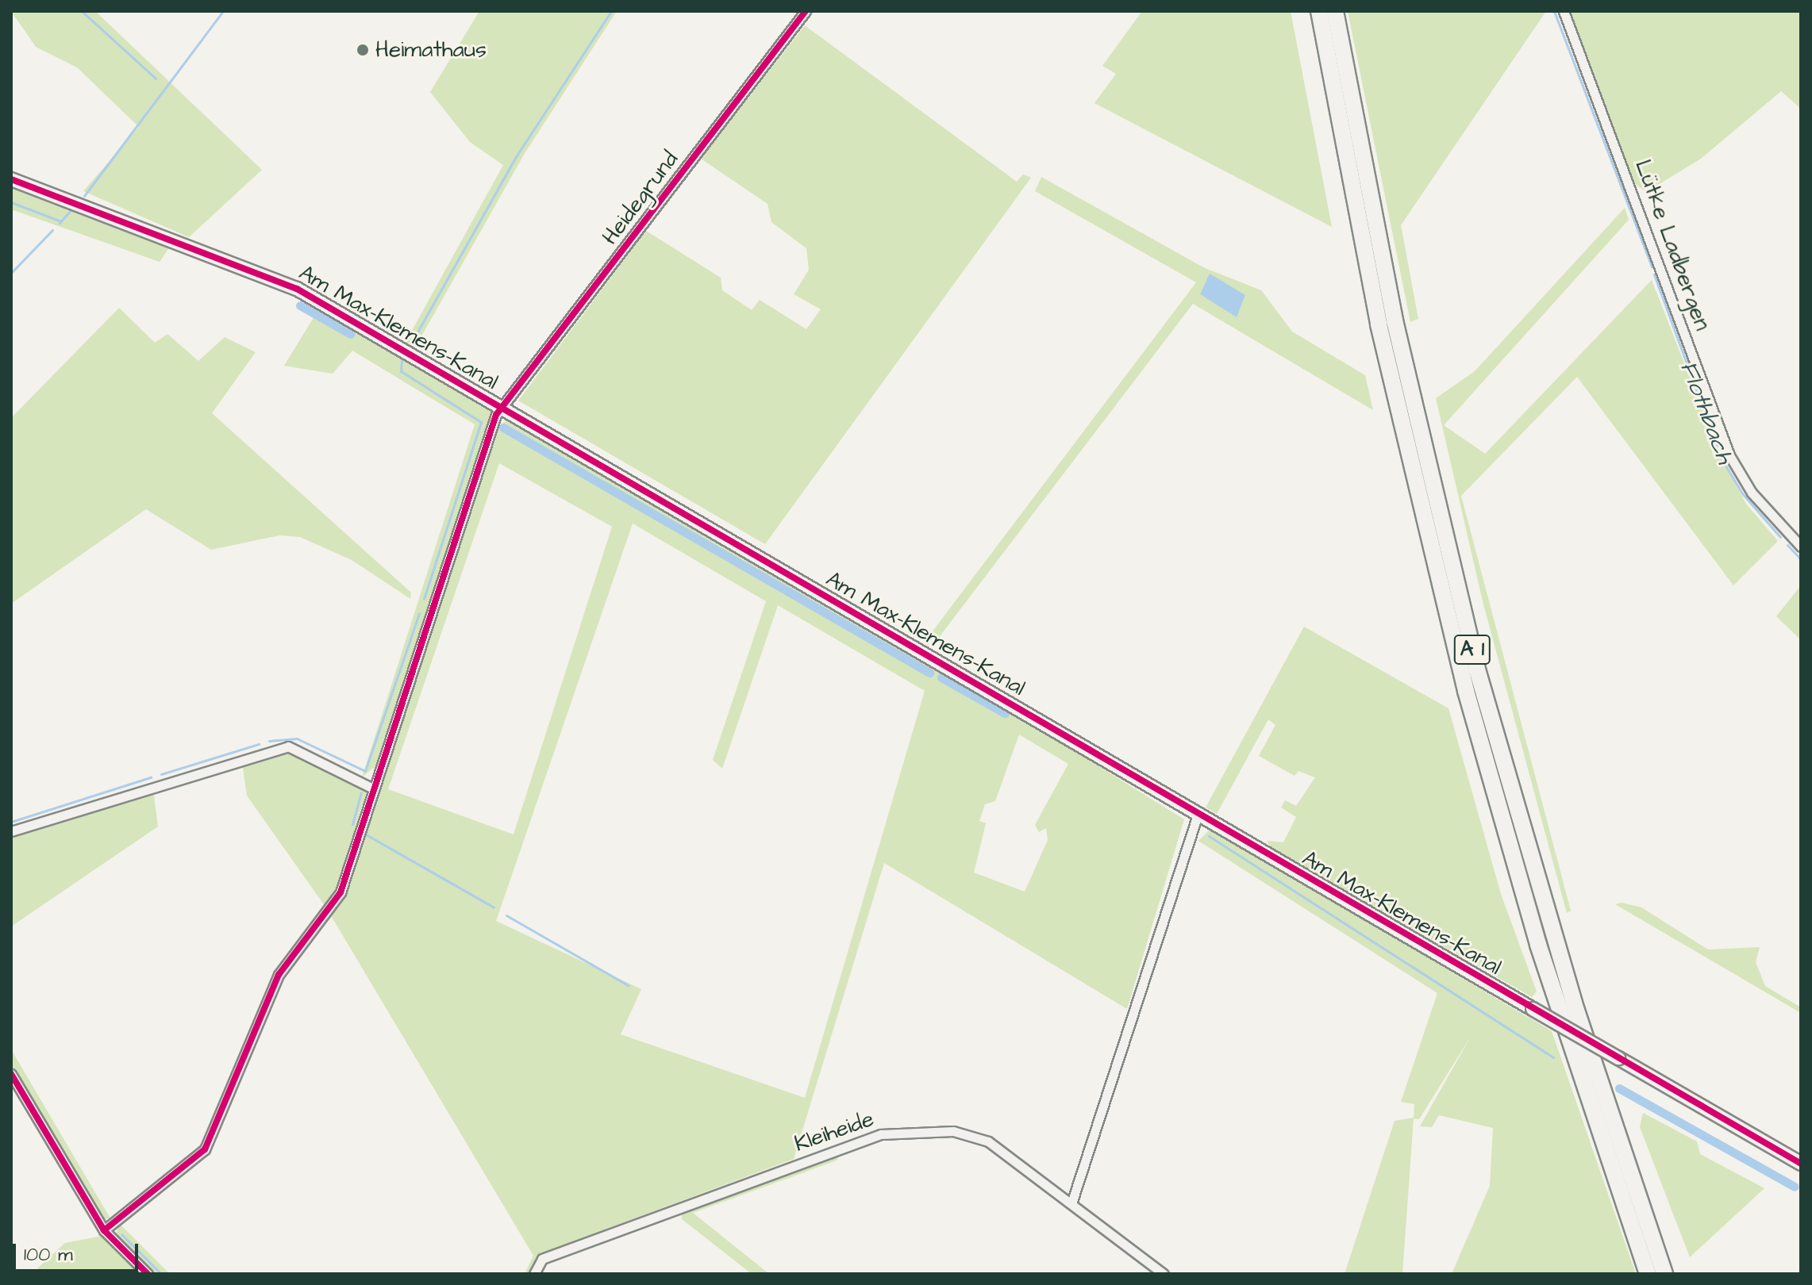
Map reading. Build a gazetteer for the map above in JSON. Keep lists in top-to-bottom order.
{
  "streets": {
    "highway": ["A 1"],
    "main road": ["Am Max-Klemens-Kanal"],
    "street": ["Heidegrund", "Lütke Ladbergen", "Kleiheide"]
  },
  "crossings": [
    ["Heidegrund", "Am Max-Klemens-Kanal"]
  ],
  "water": ["Flothbach"],
  "places": ["Heimathaus"],
  "scale_bar": "100 m"
}
